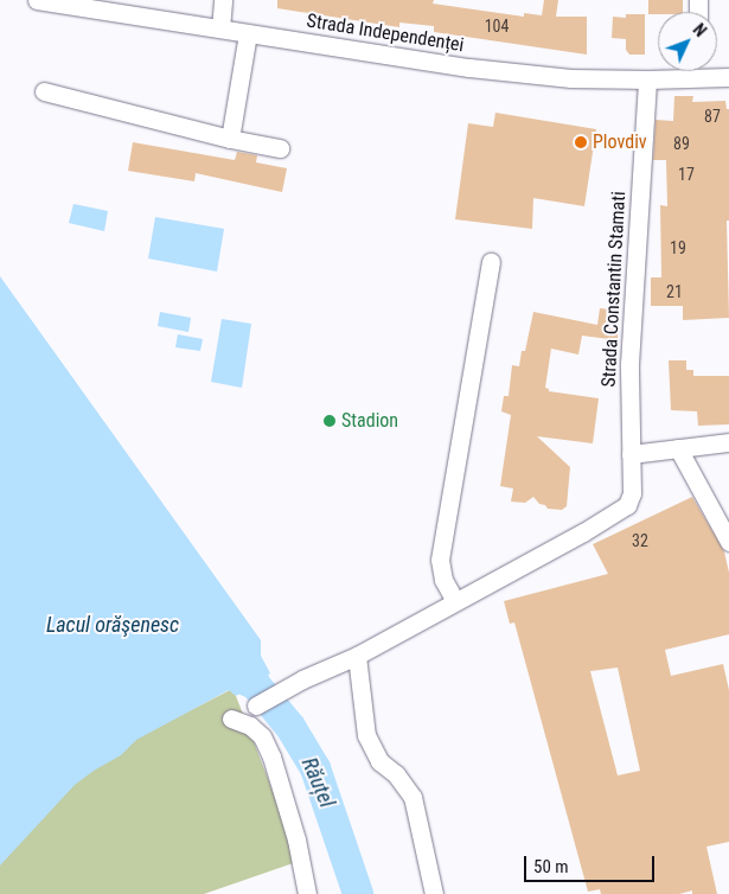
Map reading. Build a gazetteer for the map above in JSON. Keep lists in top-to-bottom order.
{
  "streets": {
    "street": ["Strada Independenței", "Strada Constantin Stamati"]
  },
  "crossings": [
    ["Strada Independenței", "Strada Constantin Stamati"]
  ],
  "water": ["Lacul orăşenesc", "Răuțel"],
  "places": ["Plovdiv", "Stadion"],
  "house_numbers": [
    "104",
    "87",
    "89",
    "17",
    "19",
    "21",
    "32"
  ],
  "scale_bar": "50 m",
  "north": "top right"
}
